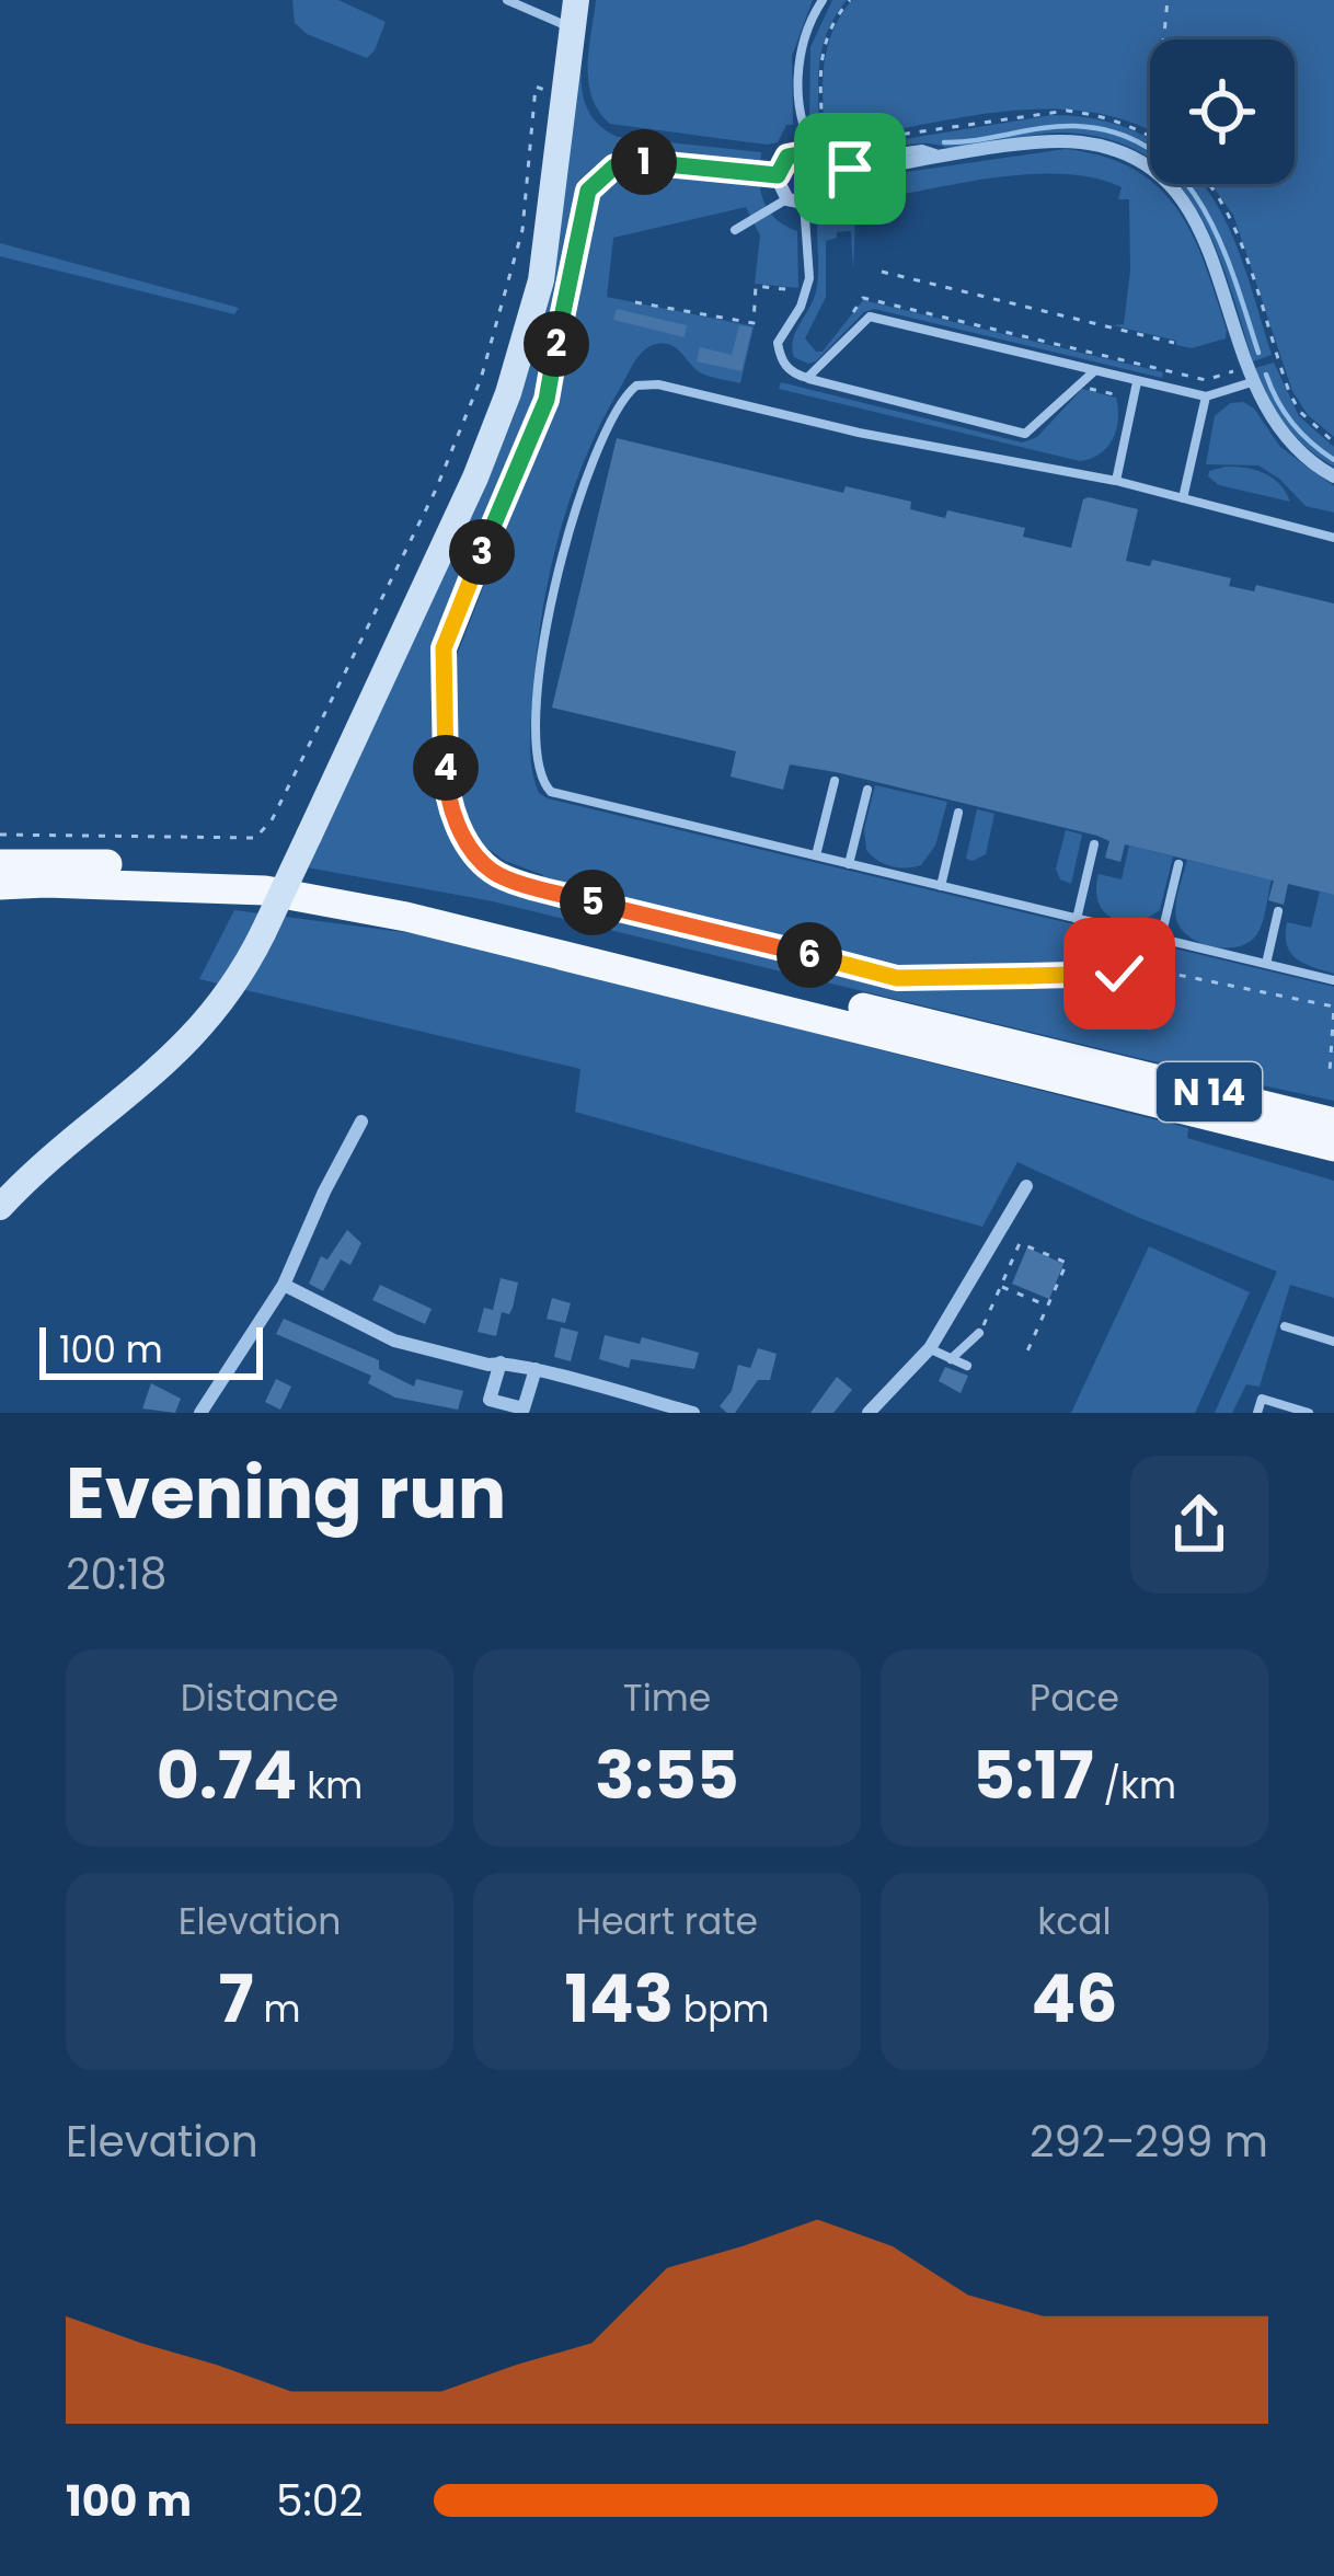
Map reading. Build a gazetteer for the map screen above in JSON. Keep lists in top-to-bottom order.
{
  "streets": {
    "highway": ["N 14"]
  },
  "scale_bar": "100 m",
  "page": {
    "pins": [
      "1",
      "2",
      "3",
      "4",
      "5",
      "6"
    ],
    "scale": "100 m",
    "heading": ["Evening run", "20:18"],
    "stats": [
      ["Distance", "0.74 km"],
      ["Time", "3:55"],
      ["Pace", "5:17 /km"],
      ["Elevation", "7 m"],
      ["Heart rate", "143 bpm"],
      ["kcal", "46"]
    ],
    "chart": ["Elevation", "292–299 m"],
    "list": [
      {
        "name": "100 m",
        "note": "5:02"
      }
    ]
  }
}
